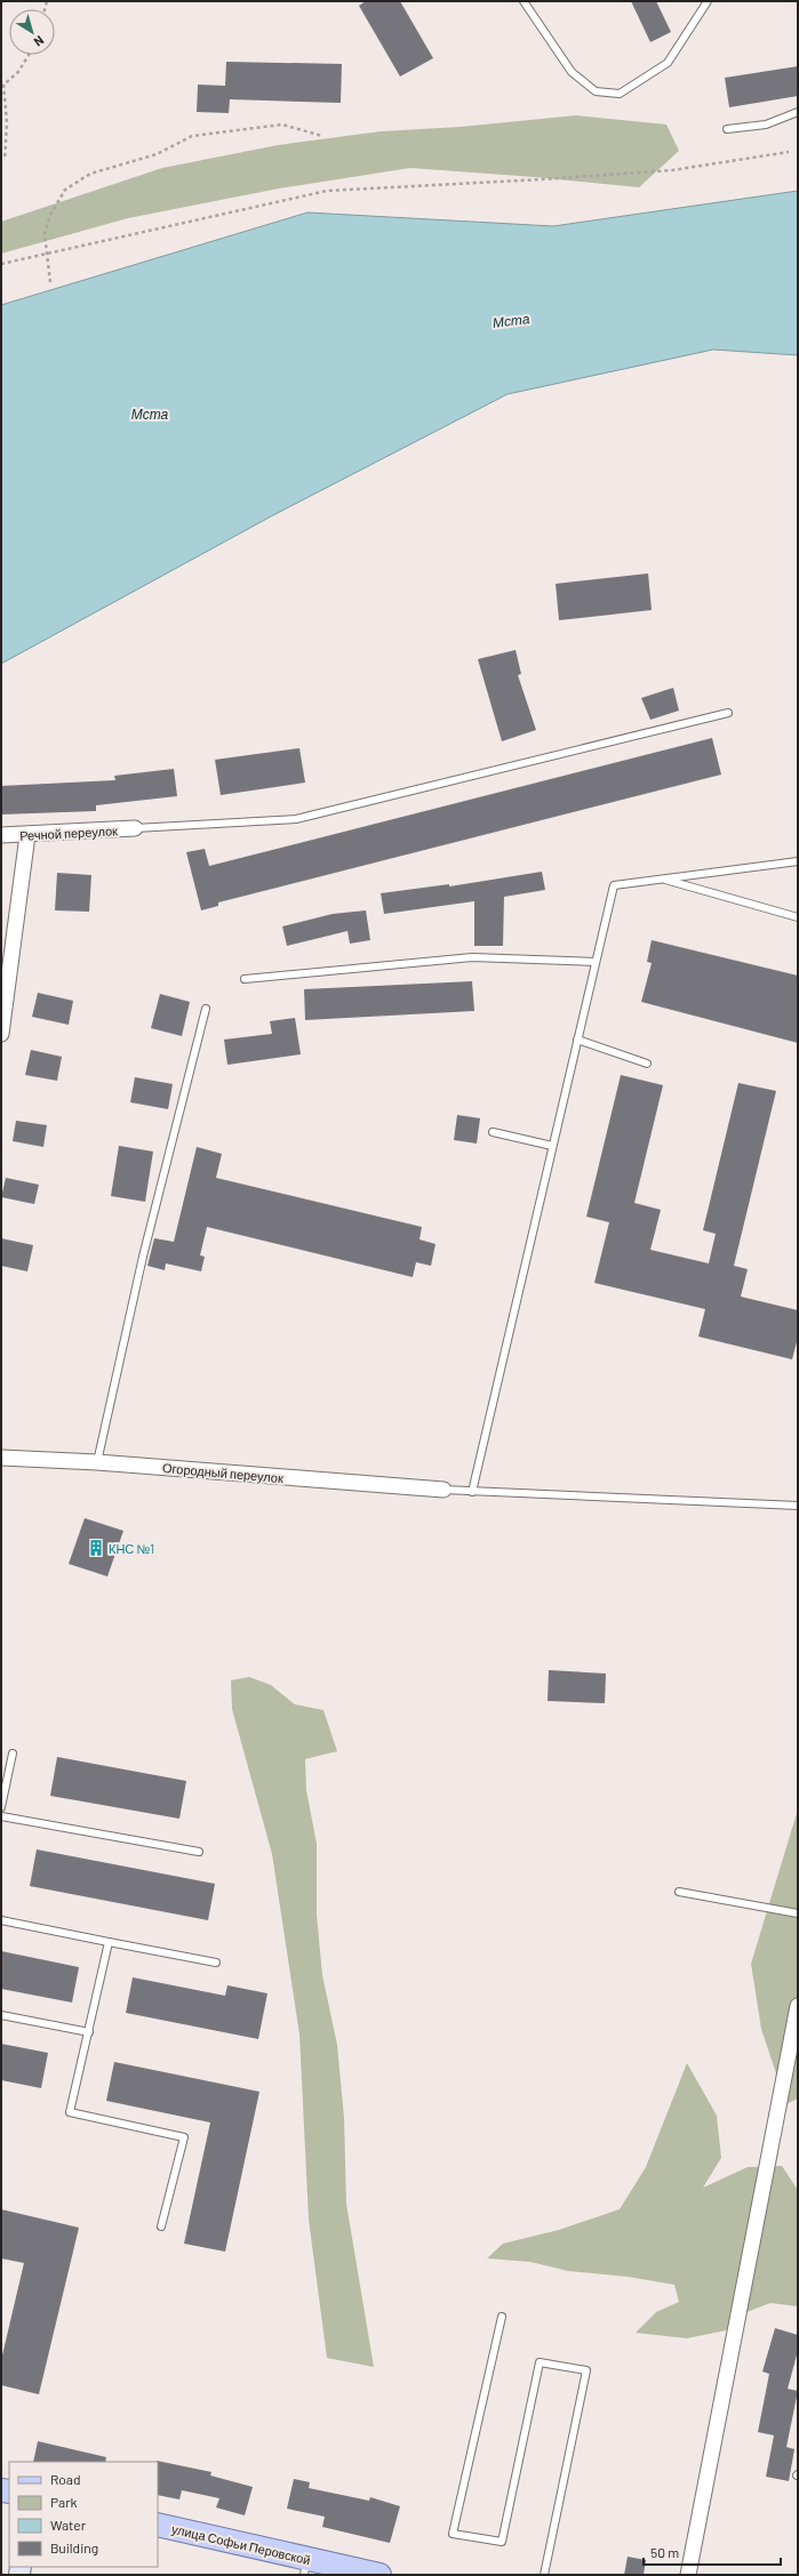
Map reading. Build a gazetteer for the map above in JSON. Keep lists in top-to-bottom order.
{
  "streets": {
    "main road": ["улица Софьи Перовской"],
    "street": ["Речной переулок", "Огородный переулок"]
  },
  "water": ["Мста"],
  "places": {
    "building": ["КНС №1"]
  },
  "legend": [
    "Road",
    "Park",
    "Water",
    "Building"
  ],
  "scale_bar": "50 m",
  "north": "bottom right"
}
